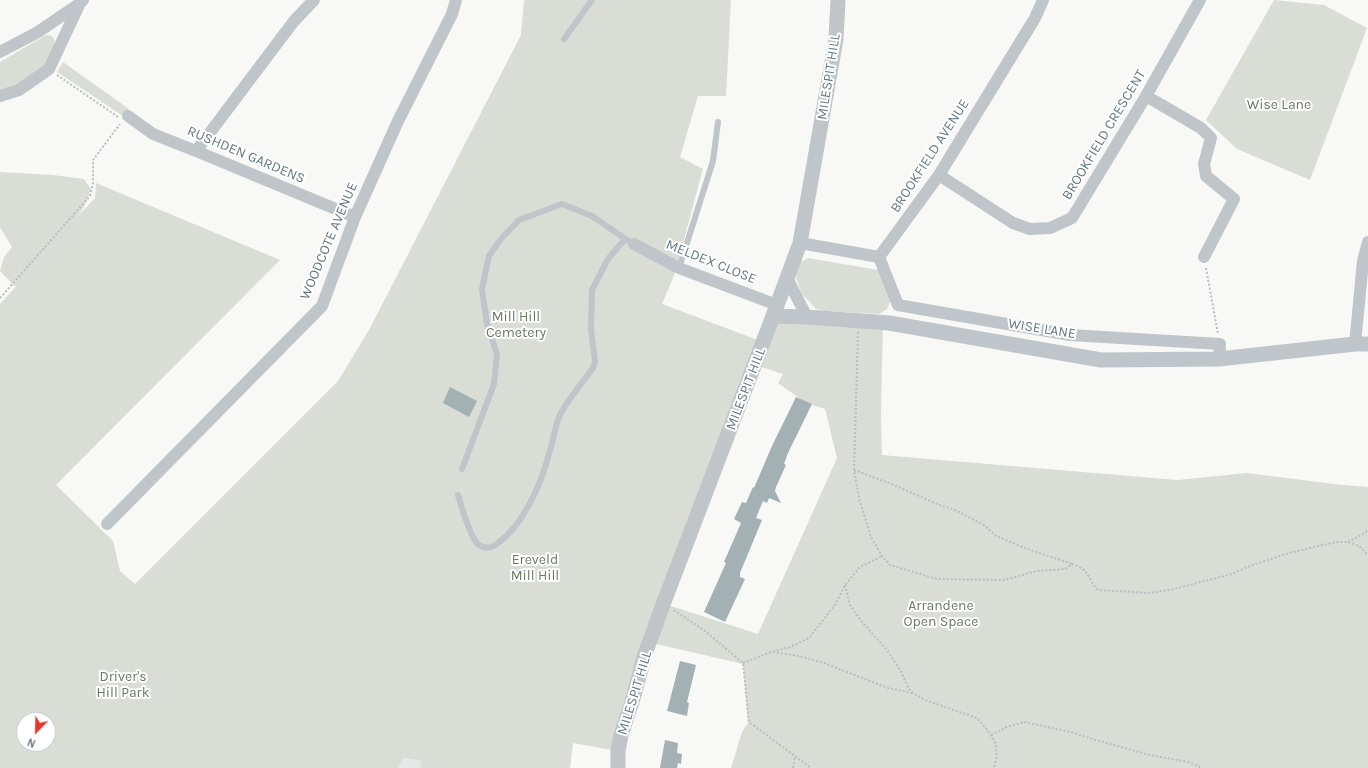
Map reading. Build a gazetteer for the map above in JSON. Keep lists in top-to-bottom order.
{
  "streets": {
    "street": [
      "MILESPIT HILL",
      "BROOKFIELD CRESCENT",
      "RUSHDEN GARDENS",
      "BROOKFIELD AVENUE",
      "WOODCOTE AVENUE",
      "MELDEX CLOSE",
      "WISE LANE"
    ]
  },
  "crossings": [
    ["MILESPIT HILL", "MELDEX CLOSE"],
    ["MILESPIT HILL", "WISE LANE"],
    ["BROOKFIELD CRESCENT", "BROOKFIELD AVENUE"],
    ["RUSHDEN GARDENS", "WOODCOTE AVENUE"],
    ["MELDEX CLOSE", "WISE LANE"]
  ],
  "parks": [
    "Wise Lane",
    "Mill Hill Cemetery",
    "Ereveld Mill Hill",
    "Arrandene Open Space",
    "Driver's Hill Park"
  ],
  "north": "bottom left"
}
